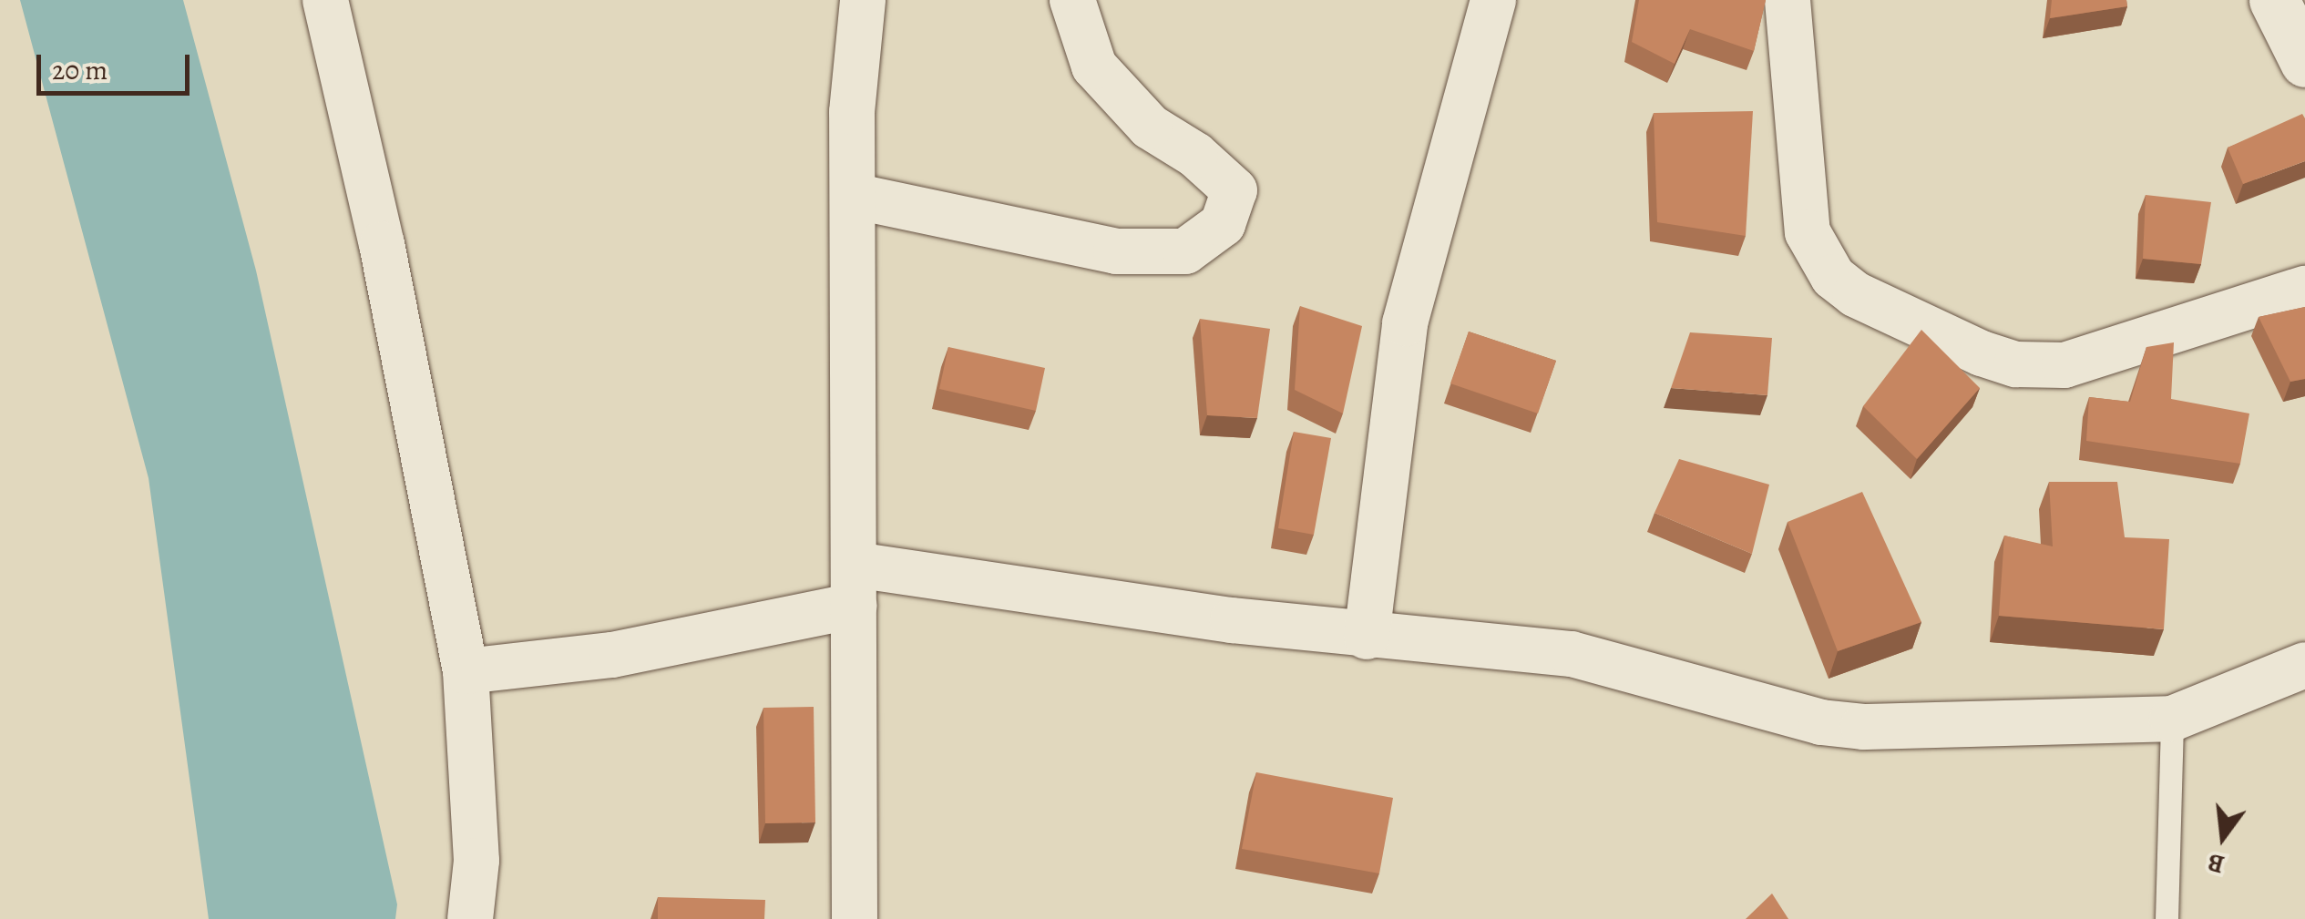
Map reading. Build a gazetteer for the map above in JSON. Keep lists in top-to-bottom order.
{
  "scale_bar": "20 m",
  "north": "bottom"
}
